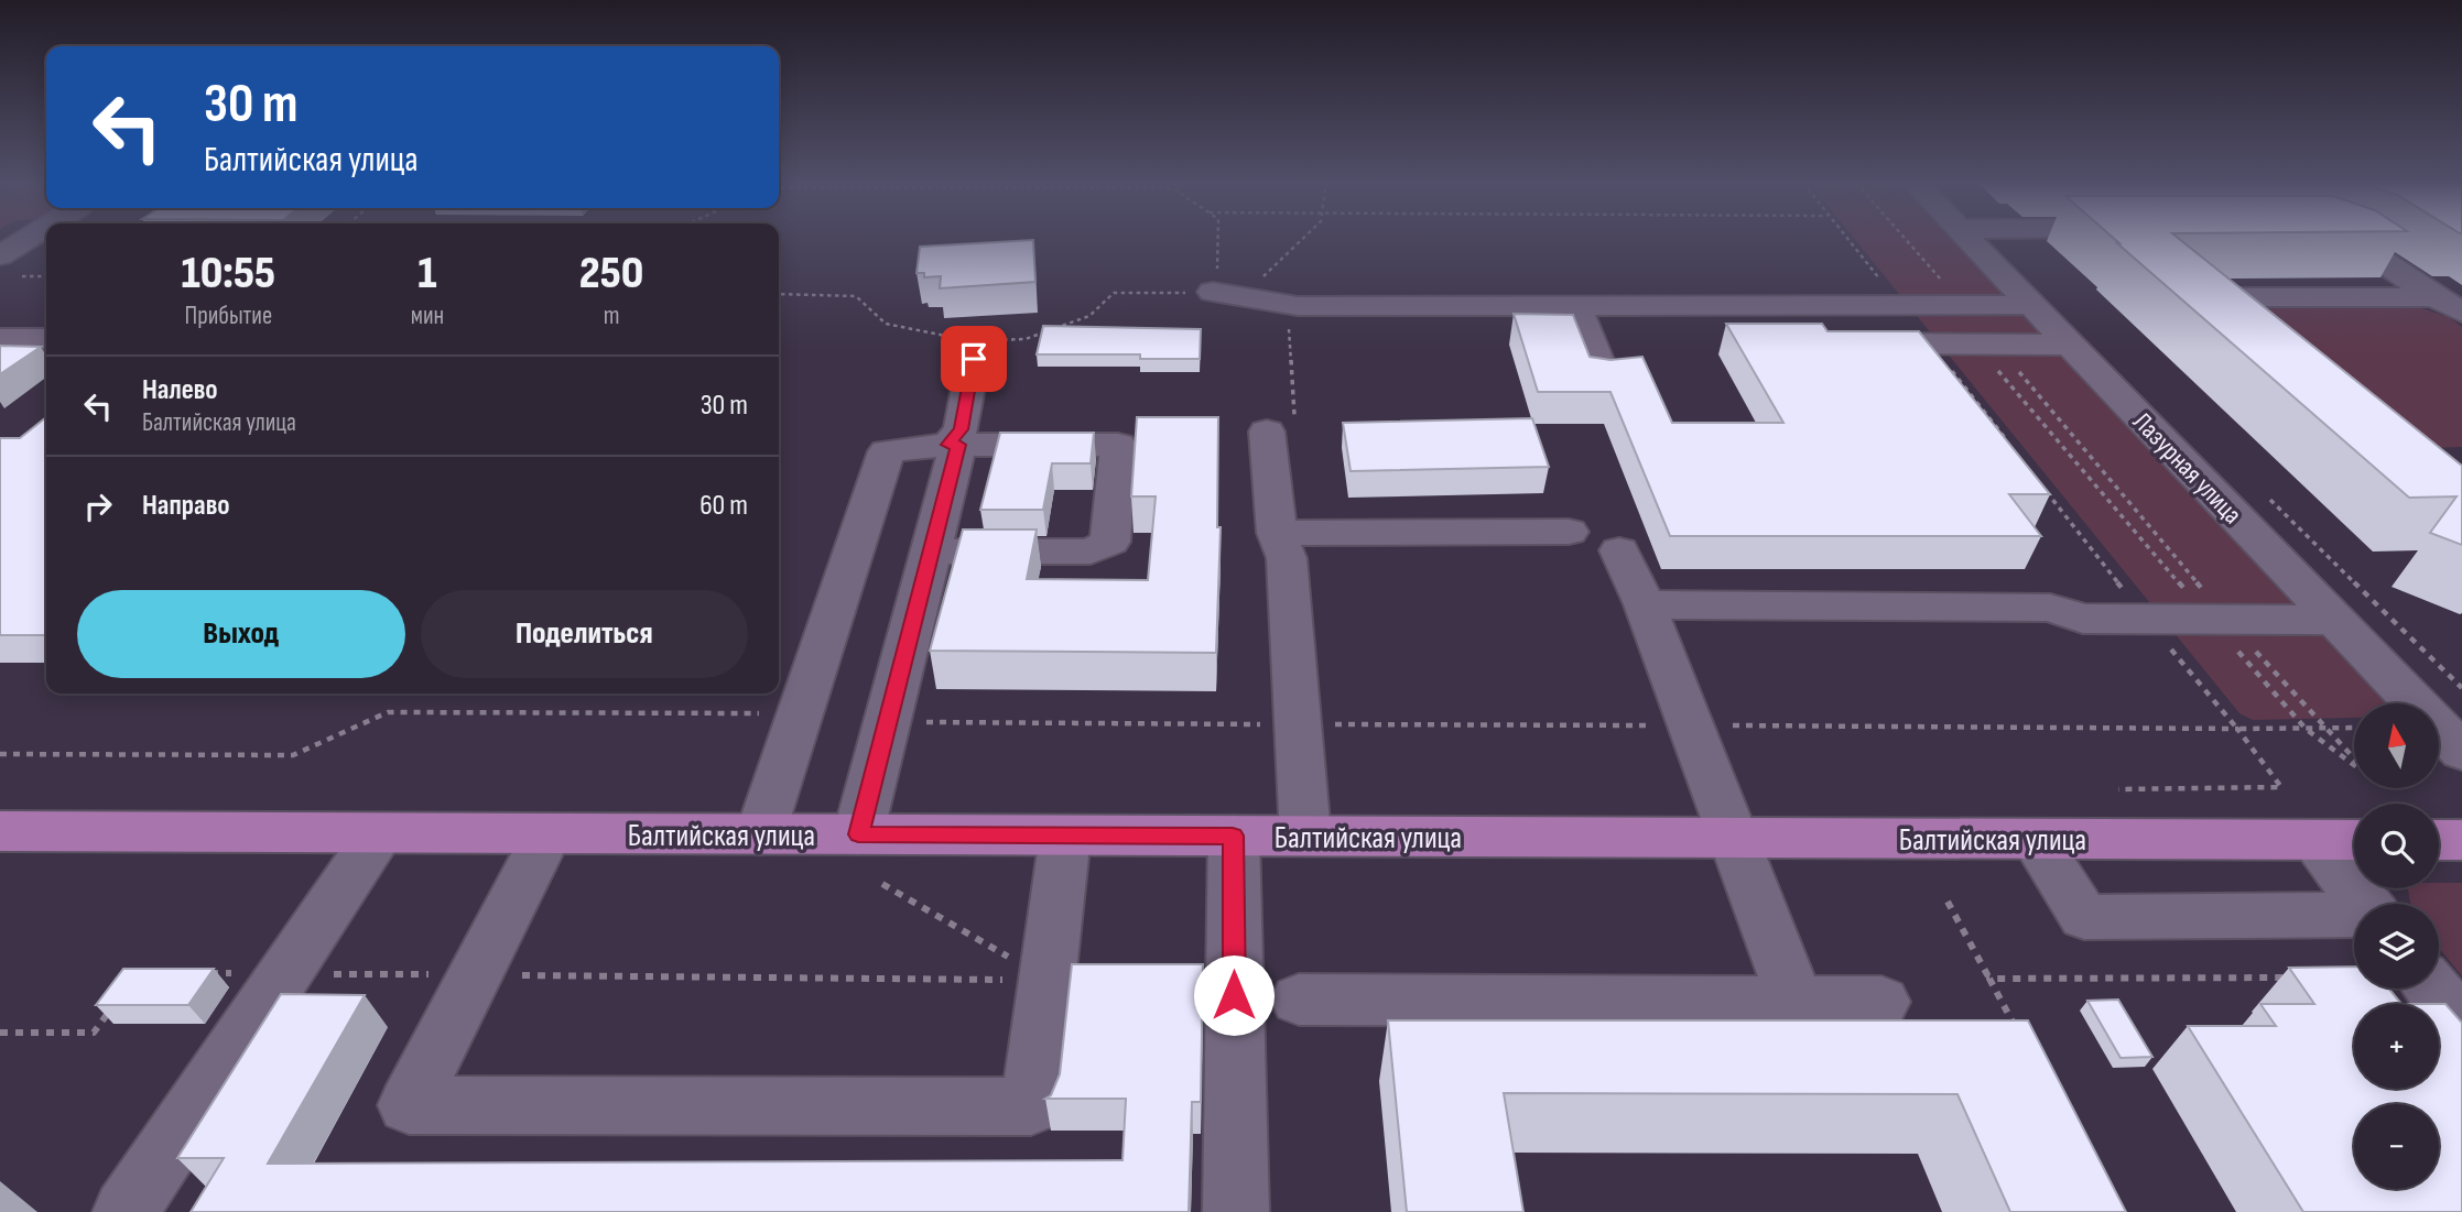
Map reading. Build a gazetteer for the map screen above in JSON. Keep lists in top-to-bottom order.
{
  "streets": {
    "main road": ["Балтийская улица"],
    "street": ["Лазурная улица"]
  },
  "north": "top",
  "page": {
    "turn": ["30 m", "Балтийская улица"],
    "eta": [
      "10:55",
      "Прибытие",
      "1",
      "мин",
      "250",
      "m"
    ],
    "list": [
      {
        "name": "Налево",
        "note": "Балтийская улица",
        "value": "30 m"
      },
      {
        "name": "Направо",
        "value": "60 m"
      }
    ],
    "buttons": ["Выход", "Поделиться"],
    "map_buttons": ["+", "−"]
  }
}
